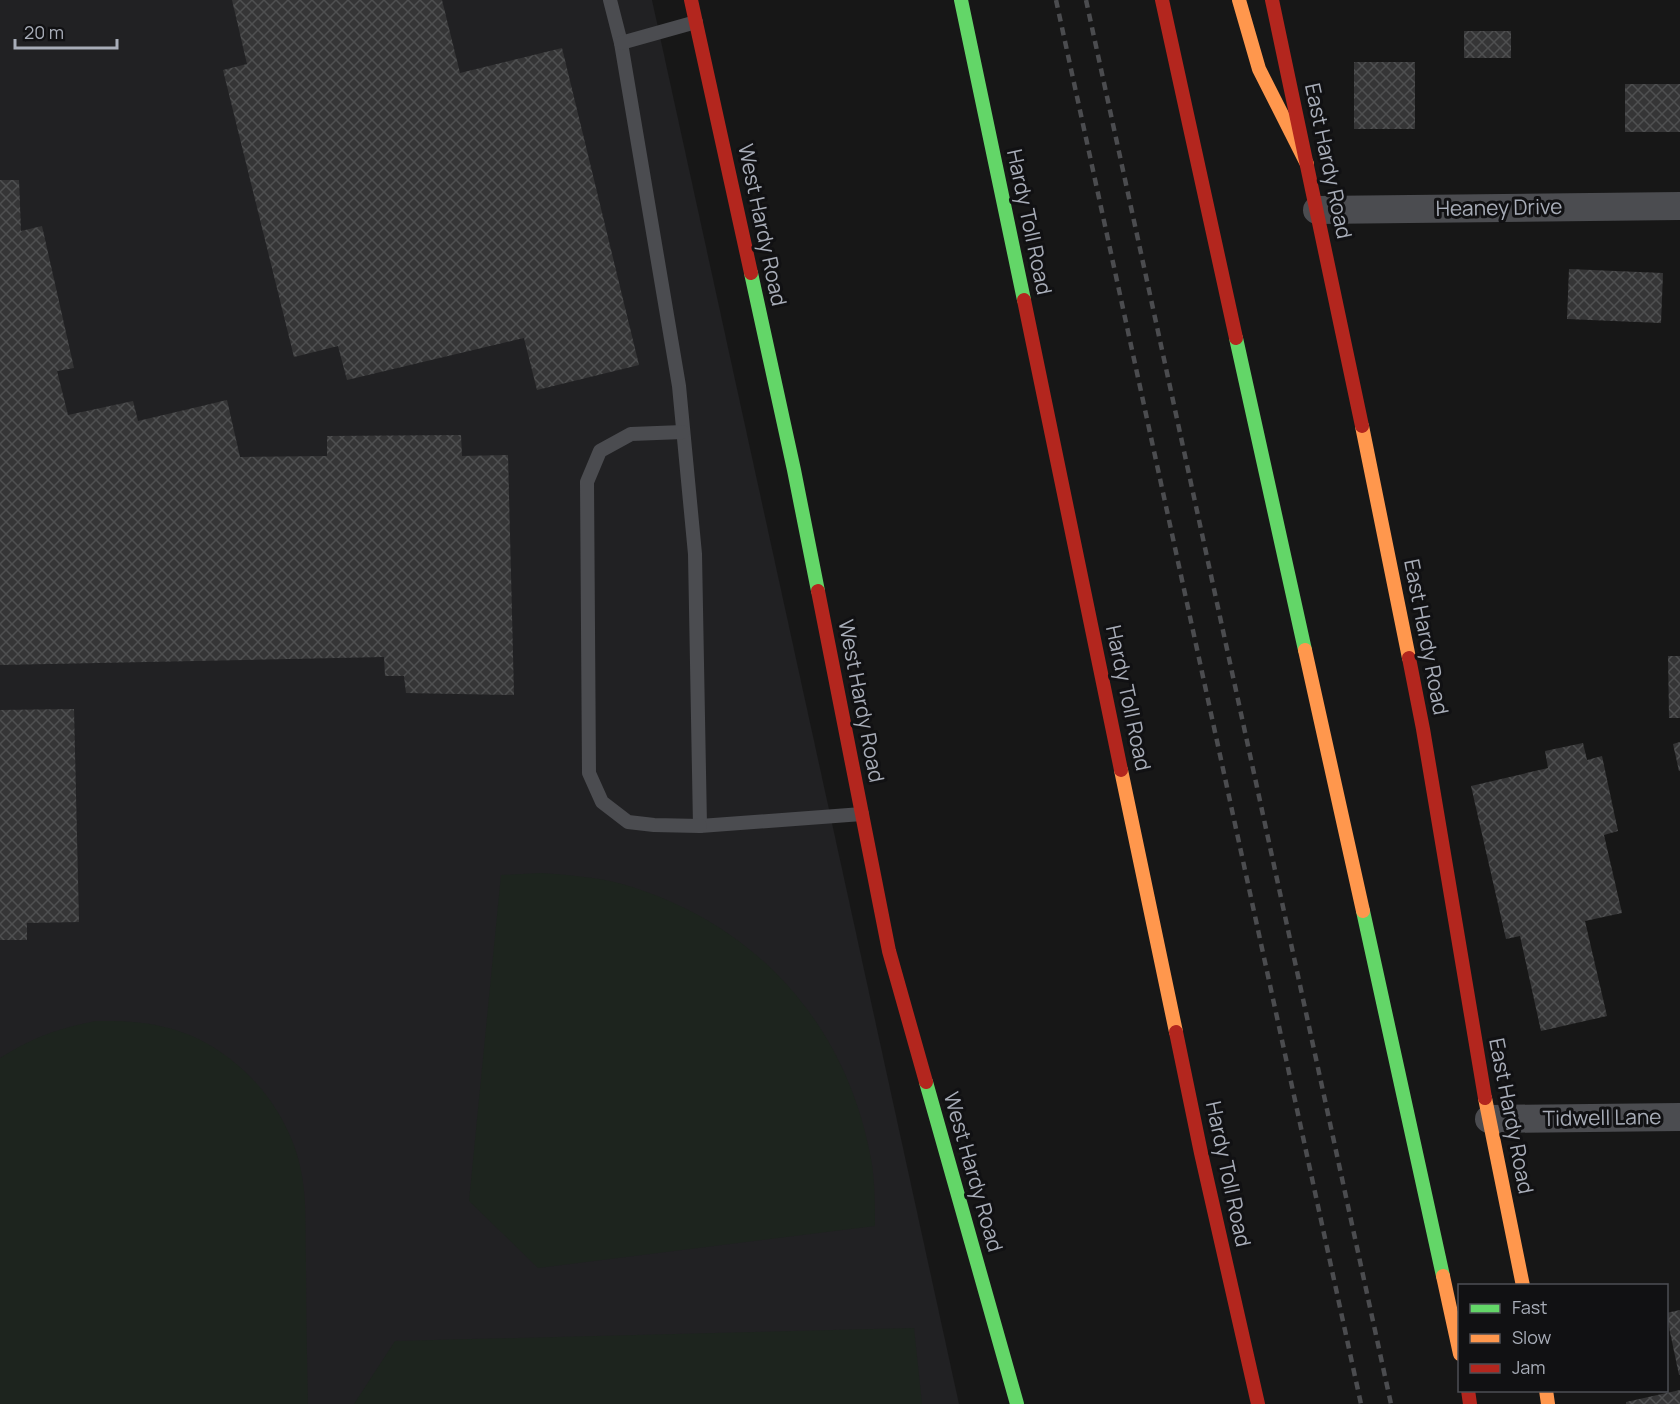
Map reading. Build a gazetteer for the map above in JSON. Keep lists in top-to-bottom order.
{
  "streets": {
    "main road": ["East Hardy Road", "Hardy Toll Road", "West Hardy Road"],
    "street": ["Heaney Drive", "Tidwell Lane"]
  },
  "crossings": [
    ["East Hardy Road", "Heaney Drive"],
    ["East Hardy Road", "Tidwell Lane"]
  ],
  "legend": ["Fast", "Slow", "Jam"],
  "scale_bar": "20 m"
}
